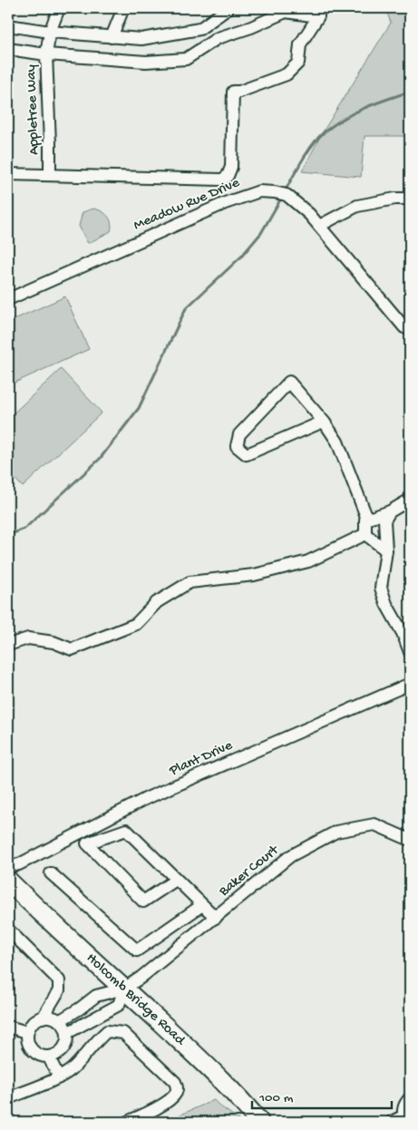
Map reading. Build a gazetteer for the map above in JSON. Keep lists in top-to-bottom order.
{
  "streets": {
    "main road": ["Holcomb Bridge Road"],
    "street": [
      "Appletree Way",
      "Meadow Rue Drive",
      "Plant Drive",
      "Baker Court"
    ]
  },
  "crossings": [
    ["Baker Court", "Holcomb Bridge Road"]
  ],
  "scale_bar": "100 m"
}
